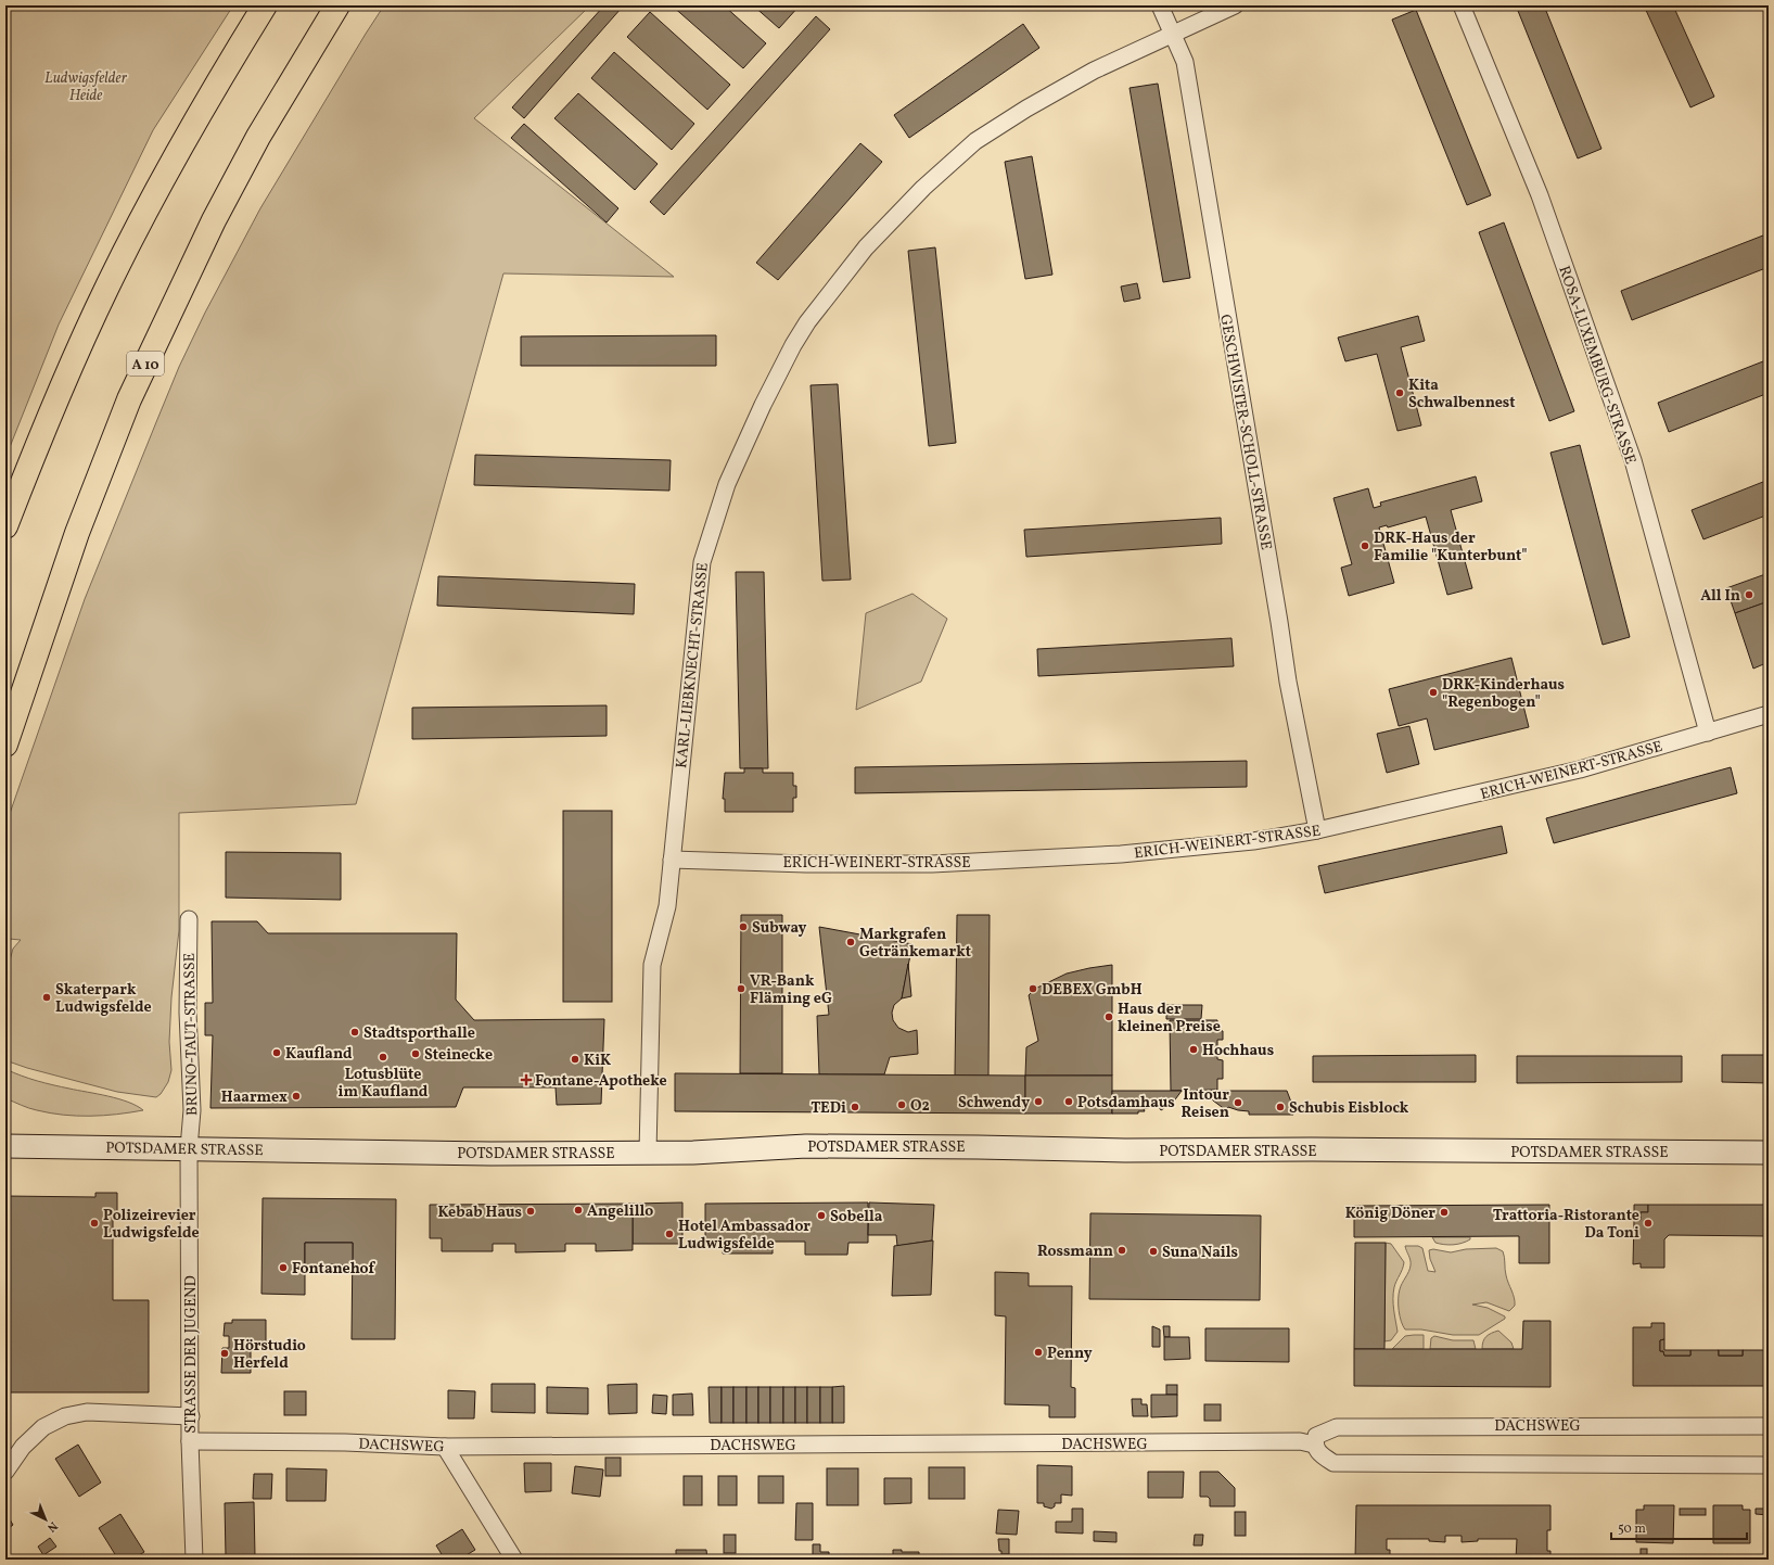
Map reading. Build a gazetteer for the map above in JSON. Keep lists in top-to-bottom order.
{
  "streets": {
    "highway": ["A 10"],
    "main road": ["POTSDAMER STRASSE"],
    "street": [
      "ROSA-LUXEMBURG-STRASSE",
      "GESCHWISTER-SCHOLL-STRASSE",
      "KARL-LIEBKNECHT-STRASSE",
      "ERICH-WEINERT-STRASSE",
      "BRUNO-TAUT-STRASSE",
      "STRASSE DER JUGEND",
      "DACHSWEG"
    ]
  },
  "crossings": [
    ["ROSA-LUXEMBURG-STRASSE", "ERICH-WEINERT-STRASSE"],
    ["GESCHWISTER-SCHOLL-STRASSE", "KARL-LIEBKNECHT-STRASSE"],
    ["GESCHWISTER-SCHOLL-STRASSE", "ERICH-WEINERT-STRASSE"],
    ["KARL-LIEBKNECHT-STRASSE", "ERICH-WEINERT-STRASSE"],
    ["KARL-LIEBKNECHT-STRASSE", "POTSDAMER STRASSE"],
    ["BRUNO-TAUT-STRASSE", "POTSDAMER STRASSE"],
    ["BRUNO-TAUT-STRASSE", "STRASSE DER JUGEND"],
    ["POTSDAMER STRASSE", "STRASSE DER JUGEND"],
    ["STRASSE DER JUGEND", "DACHSWEG"]
  ],
  "parks": ["Ludwigsfelder Heide"],
  "places": {
    "other": [
      "Kita Schwalbennest",
      "DRK-Haus der Familie \"Kunterbunt\"",
      "All In",
      "DRK-Kinderhaus \"Regenbogen\"",
      "Subway",
      "Markgrafen Getränkemarkt",
      "VR-Bank Fläming eG",
      "DEBEX GmbH",
      "Skaterpark Ludwigsfelde",
      "Haus der kleinen Preise",
      "Stadtsporthalle",
      "Hochhaus",
      "Kaufland",
      "Steinecke",
      "Lotusblüte im Kaufland",
      "KiK",
      "Haarmex",
      "Schwendy",
      "Potsdamhaus",
      "Intour Reisen",
      "O2",
      "TEDi",
      "Schubis Eisblock",
      "Angelillo",
      "Kebab Haus",
      "König Döner",
      "Sobella",
      "Polizeirevier Ludwigsfelde",
      "Trattoria-Ristorante Da Toni",
      "Hotel Ambassador Ludwigsfelde",
      "Rossmann",
      "Suna Nails",
      "Fontanehof",
      "Penny",
      "Hörstudio Herfeld"
    ],
    "health": ["Fontane-Apotheke"]
  },
  "scale_bar": "50 m",
  "north": "bottom right"
}
